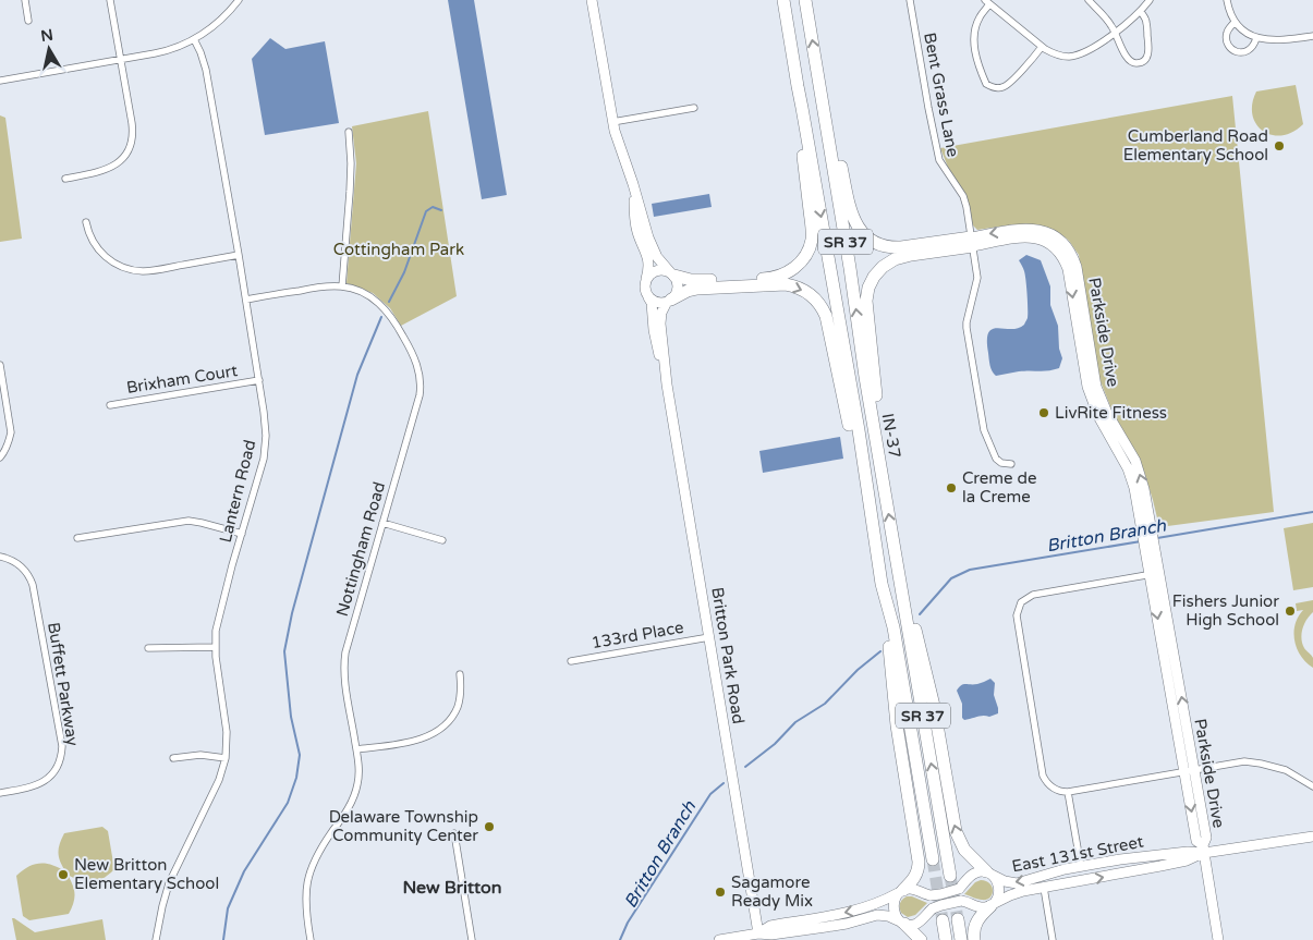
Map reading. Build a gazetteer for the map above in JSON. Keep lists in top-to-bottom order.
{
  "streets": {
    "highway": ["SR 37", "IN-37"],
    "street": [
      "Bent Grass Lane",
      "Parkside Drive",
      "Brixham Court",
      "Lantern Road",
      "Nottingham Road",
      "133rd Place",
      "Britton Park Road",
      "Buffett Parkway",
      "East 131st Street"
    ]
  },
  "crossings": [
    ["Bent Grass Lane", "Parkside Drive"],
    ["Parkside Drive", "East 131st Street"],
    ["Brixham Court", "Lantern Road"],
    ["Lantern Road", "Nottingham Road"],
    ["133rd Place", "Britton Park Road"]
  ],
  "districts": ["New Britton"],
  "water": ["Britton Branch"],
  "parks": ["Cottingham Park"],
  "places": [
    "Cumberland Road Elementary School",
    "LivRite Fitness",
    "Creme de la Creme",
    "Fishers Junior High School",
    "Delaware Township Community Center",
    "New Britton Elementary School",
    "Sagamore Ready Mix"
  ],
  "north": "top"
}
